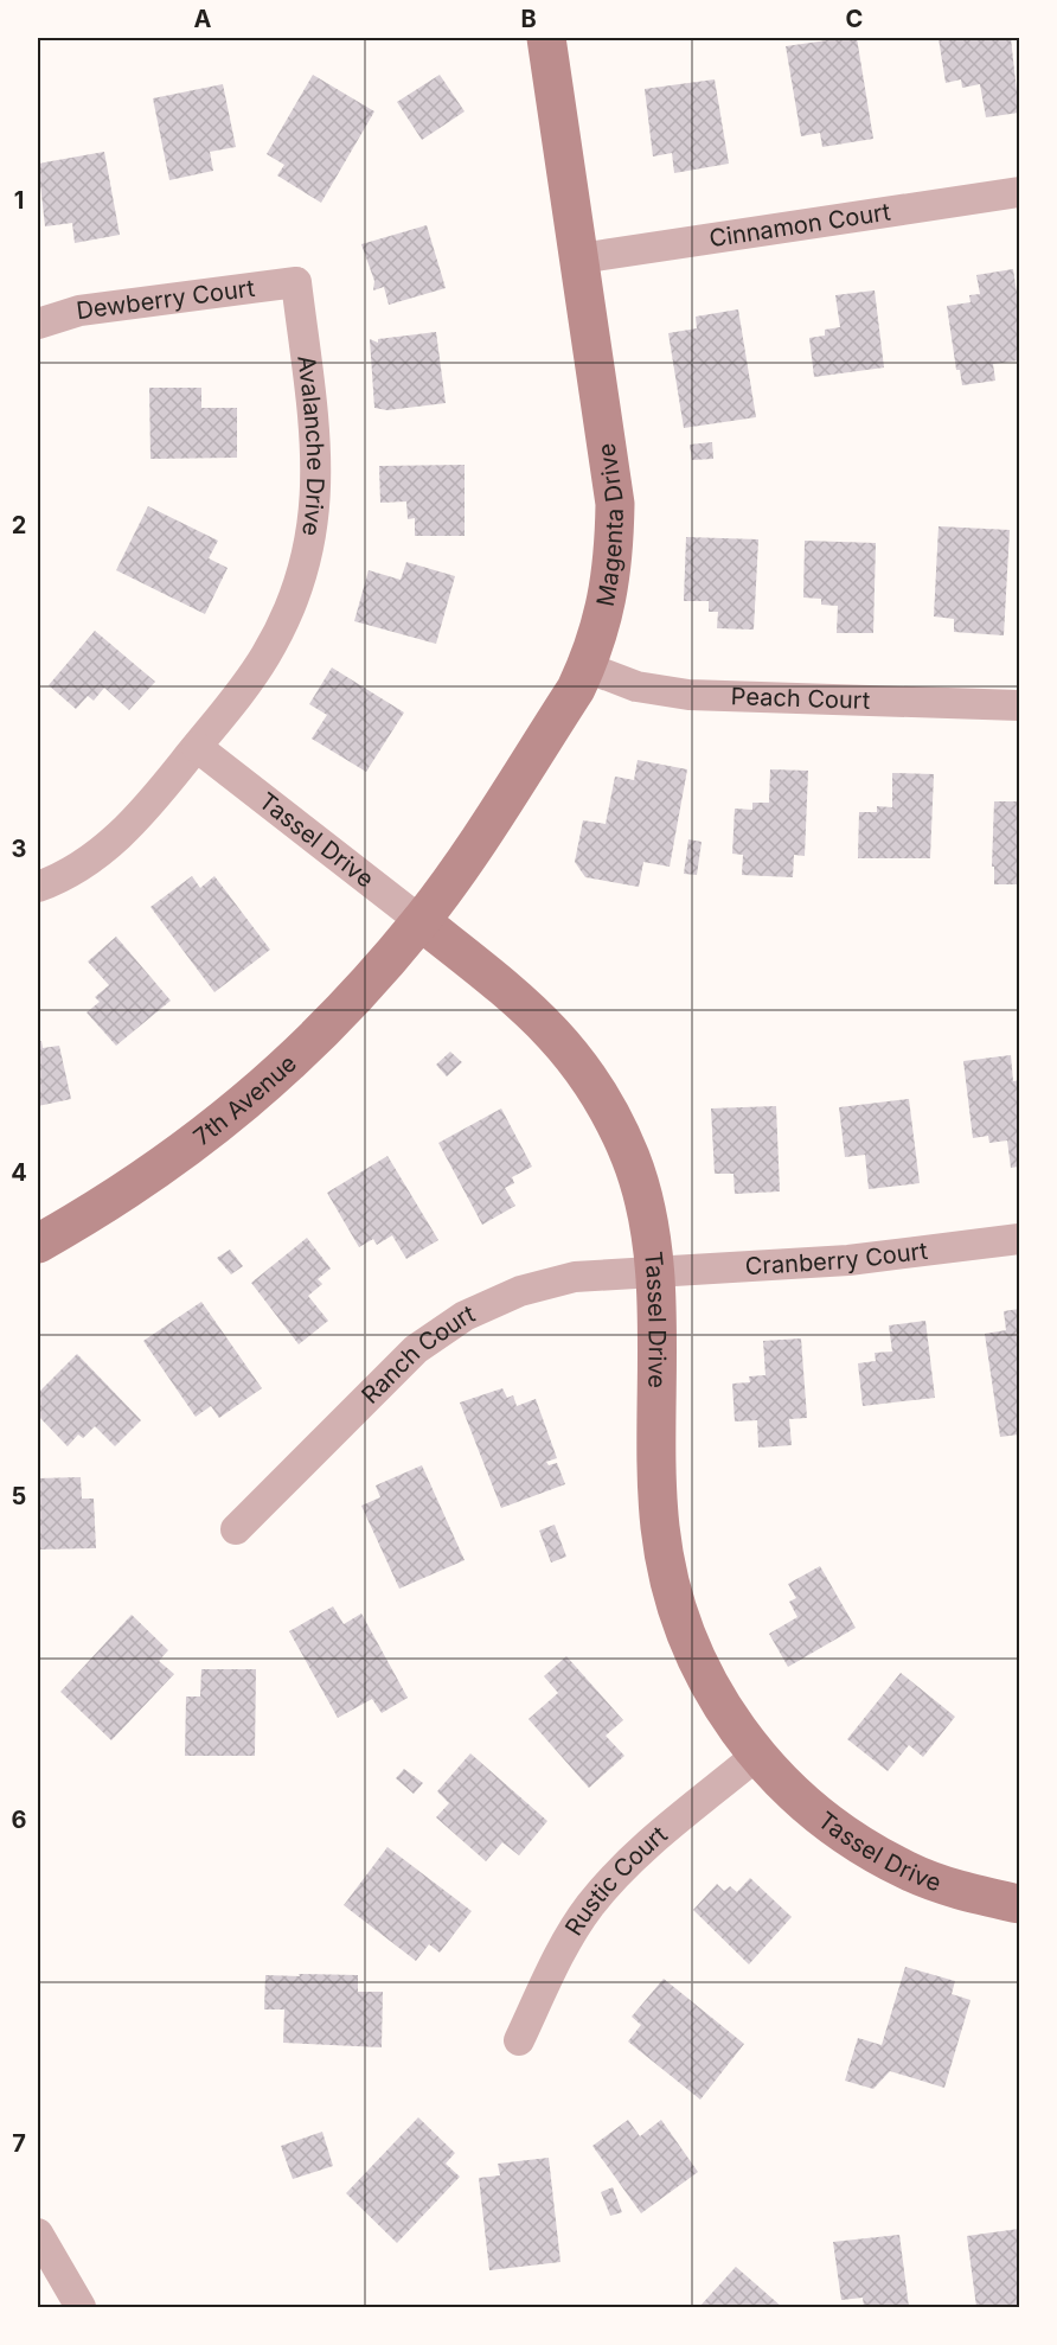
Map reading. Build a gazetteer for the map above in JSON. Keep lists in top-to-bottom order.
{
  "streets": {
    "main road": ["Magenta Drive", "Tassel Drive", "7th Avenue"],
    "street": [
      "Cinnamon Court",
      "Dewberry Court",
      "Avalanche Drive",
      "Peach Court",
      "Cranberry Court",
      "Ranch Court",
      "Rustic Court"
    ]
  },
  "crossings": [
    ["Cinnamon Court", "Magenta Drive"],
    ["Dewberry Court", "Avalanche Drive"],
    ["Avalanche Drive", "Tassel Drive"],
    ["Magenta Drive", "Peach Court"],
    ["Magenta Drive", "Tassel Drive"],
    ["Magenta Drive", "7th Avenue"],
    ["Tassel Drive", "7th Avenue"],
    ["Tassel Drive", "Cranberry Court"],
    ["Tassel Drive", "Ranch Court"],
    ["Tassel Drive", "Rustic Court"],
    ["Cranberry Court", "Ranch Court"]
  ],
  "grid": {
    "columns": ["A", "B", "C"],
    "rows": [
      "1",
      "2",
      "3",
      "4",
      "5",
      "6",
      "7"
    ]
  }
}
